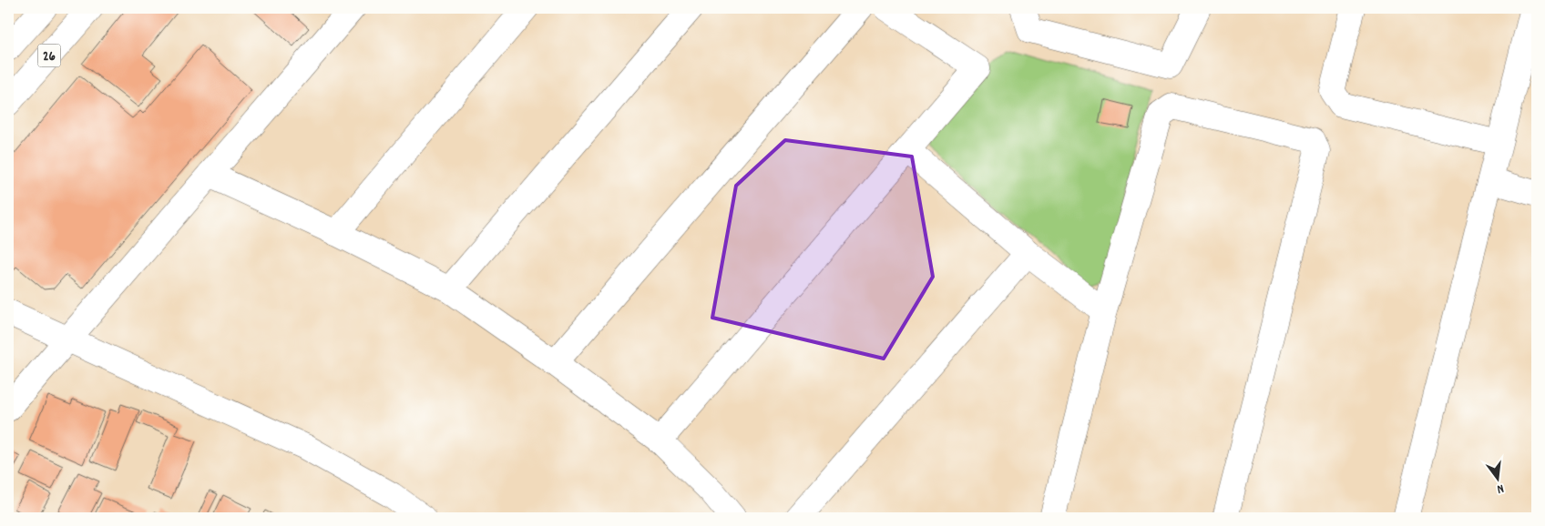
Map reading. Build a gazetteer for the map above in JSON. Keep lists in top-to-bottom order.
{
  "streets": {
    "street": ["26"]
  },
  "north": "bottom"
}
